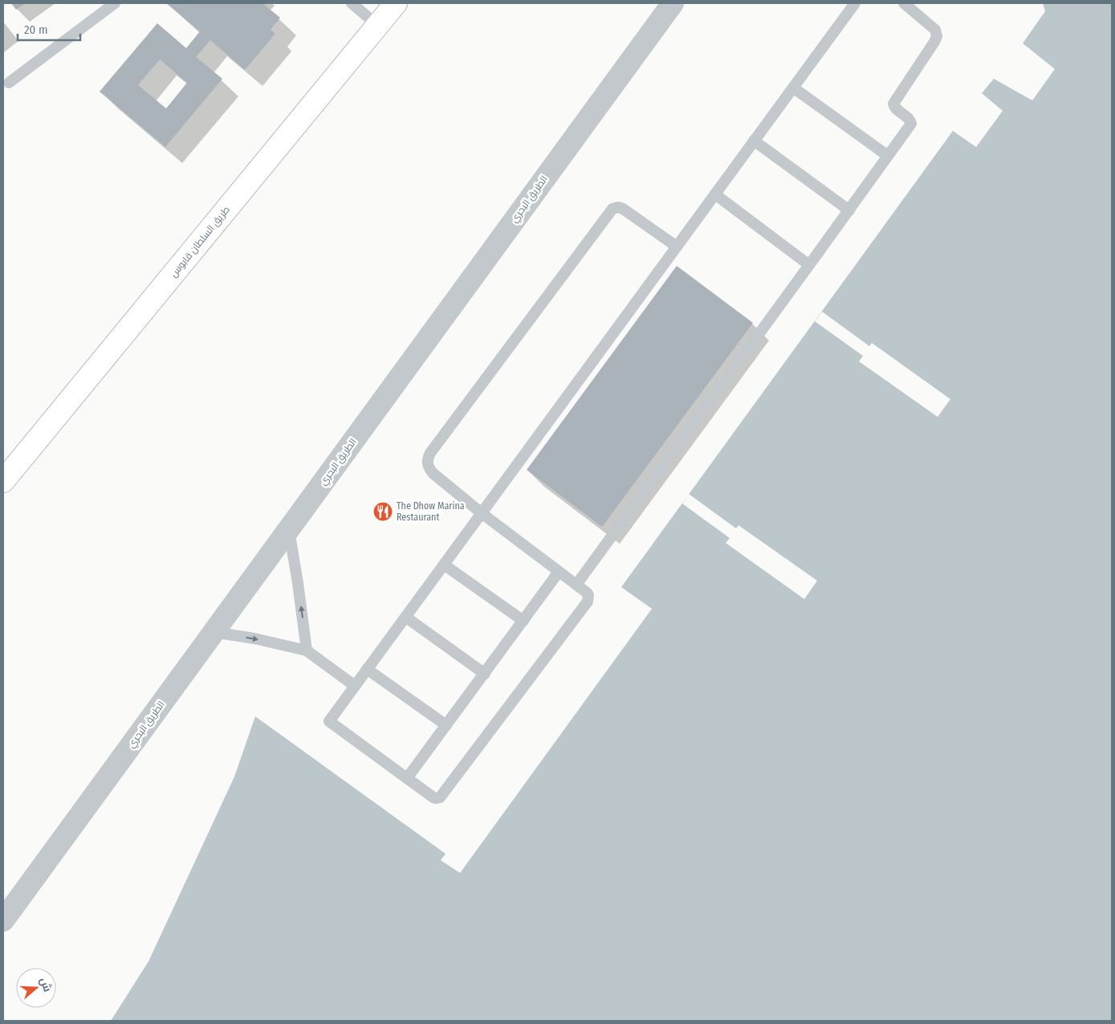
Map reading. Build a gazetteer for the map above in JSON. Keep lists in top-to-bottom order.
{
  "streets": {
    "main road": ["طريق السلطان قابوس"],
    "street": ["الطريق البحري"]
  },
  "places": {
    "restaurant": ["The Dhow Marina Restaurant"]
  },
  "scale_bar": "20 m",
  "north": "right"
}
